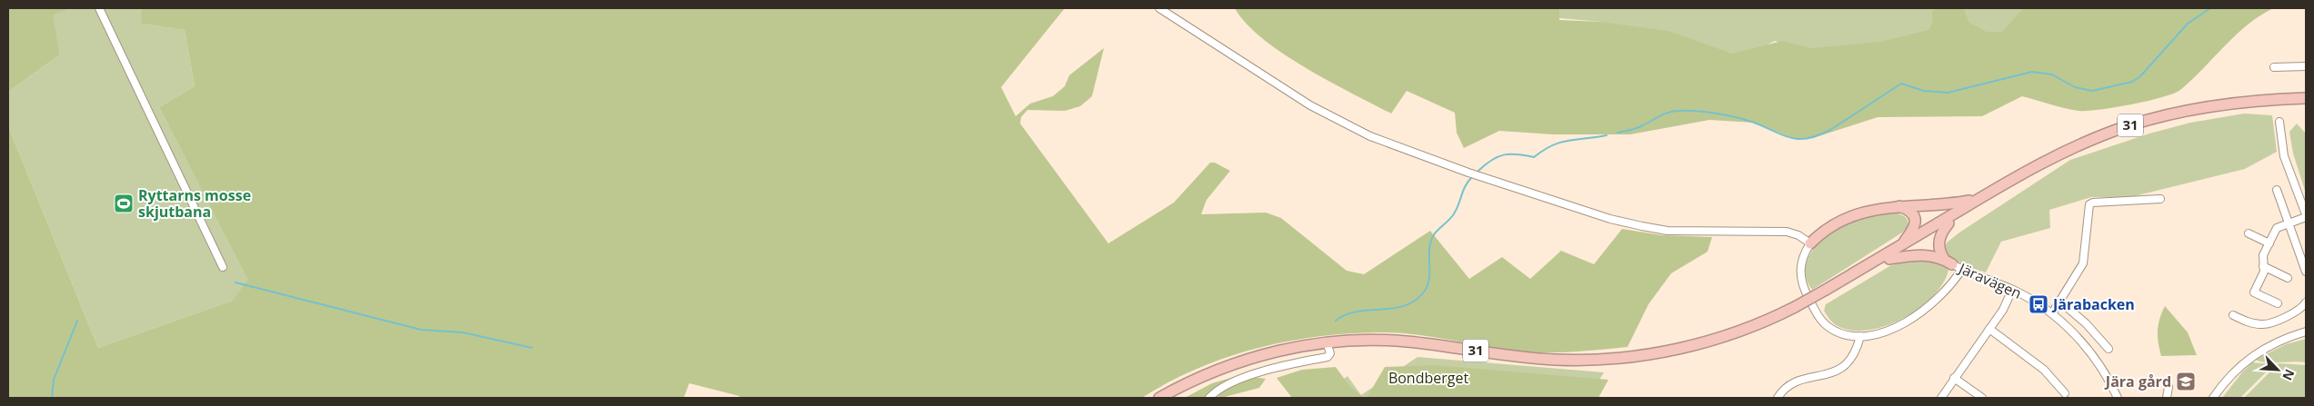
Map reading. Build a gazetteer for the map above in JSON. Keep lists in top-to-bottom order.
{
  "streets": {
    "highway": ["31"],
    "street": ["Järavägen"]
  },
  "parks": ["Bondberget"],
  "places": {
    "sports": ["Ryttarns mosse skjutbana"],
    "bus stop": ["Järabacken"],
    "school or university": ["Jära gård"]
  },
  "north": "bottom right"
}
